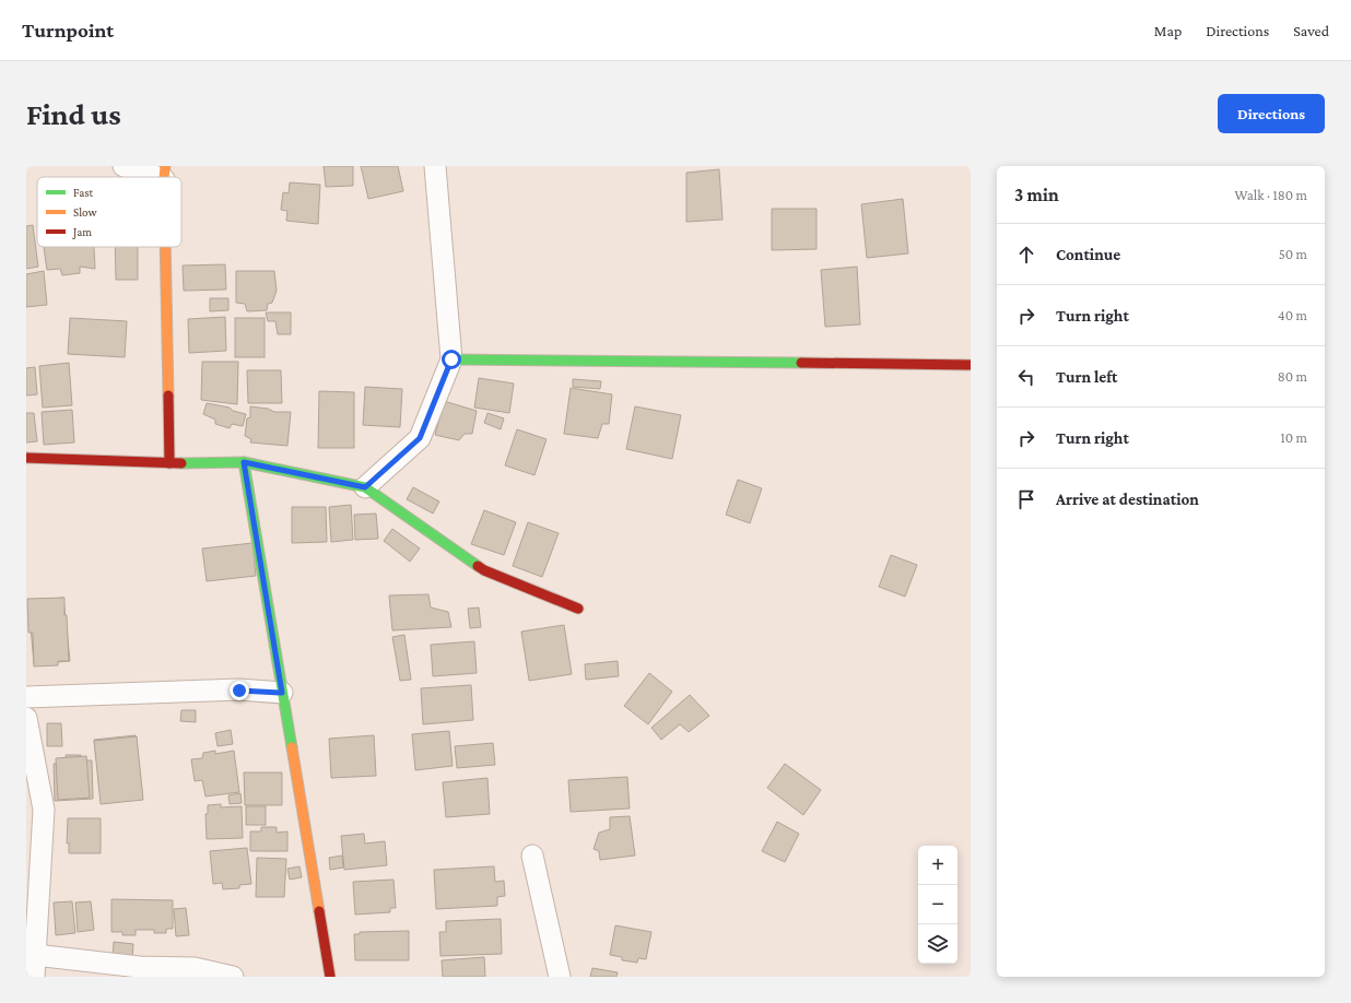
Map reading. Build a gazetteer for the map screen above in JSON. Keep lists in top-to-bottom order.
{
  "legend": ["Fast", "Slow", "Jam"],
  "page": {
    "header": "Turnpoint",
    "nav": ["Map", "Directions", "Saved"],
    "buttons": "Directions",
    "title": "Find us",
    "heading": ["3 min", "Walk · 180 m"],
    "list": [
      ["Continue", "50 m"],
      ["Turn right", "40 m"],
      ["Turn left", "80 m"],
      ["Turn right", "10 m"],
      "Arrive at destination"
    ],
    "map_buttons": ["+", "−"]
  }
}
